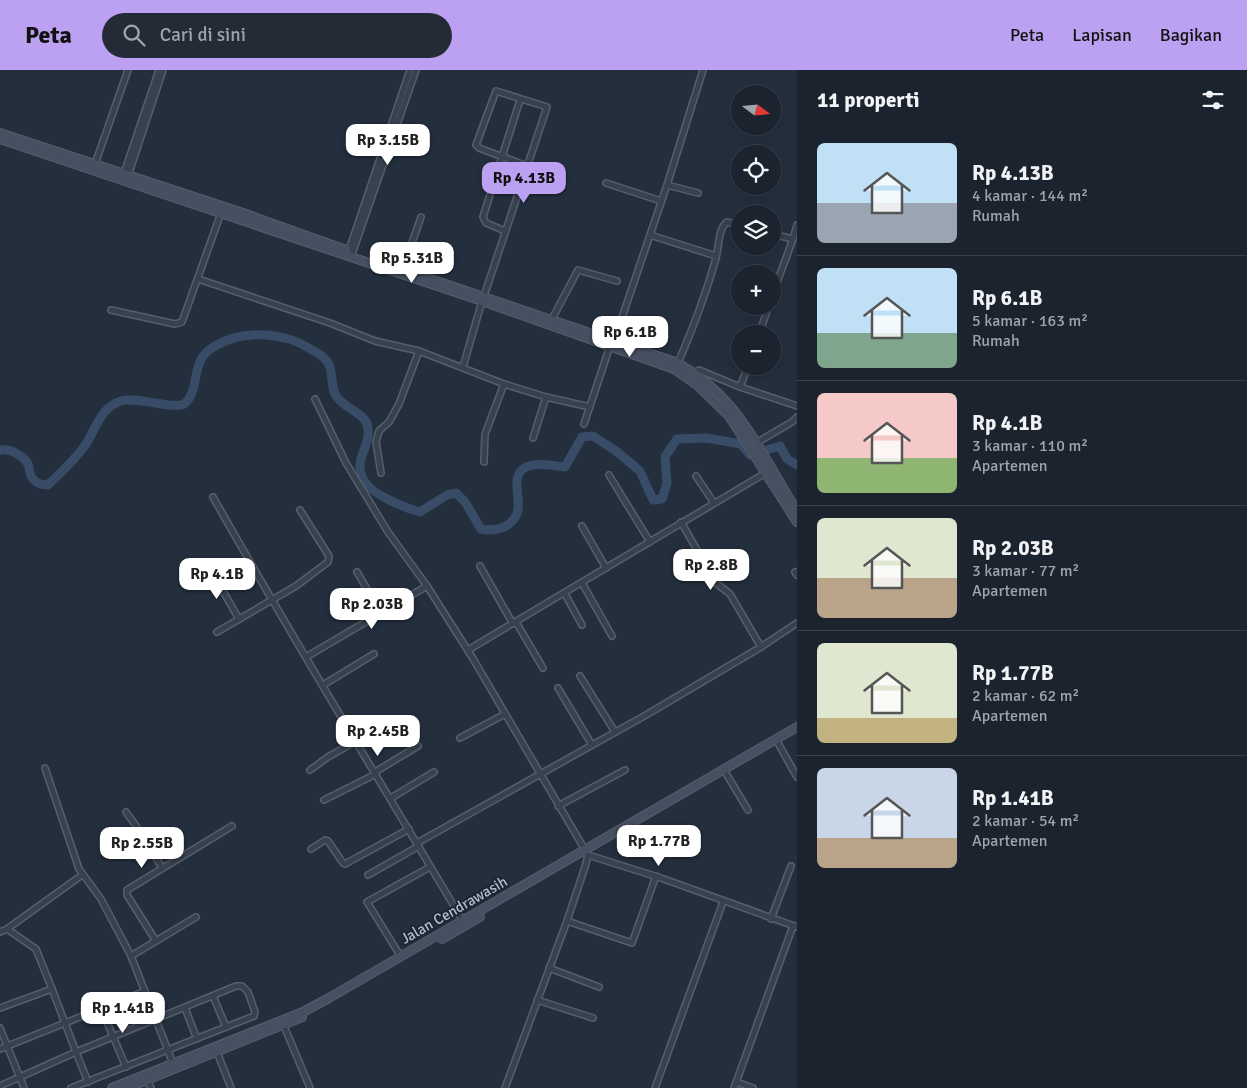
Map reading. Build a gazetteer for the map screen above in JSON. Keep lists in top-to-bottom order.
{
  "streets": {
    "street": ["Jalan Cendrawasih"]
  },
  "north": "right",
  "page": {
    "header": "Peta",
    "search": "Cari di sini",
    "nav": ["Peta", "Lapisan", "Bagikan"],
    "heading": "11 properti",
    "map_buttons": ["+", "−"],
    "price": [
      "Rp 3.15B",
      "Rp 4.13B",
      "Rp 5.31B",
      "Rp 6.1B",
      "Rp 2.8B",
      "Rp 4.1B",
      "Rp 2.03B",
      "Rp 2.45B",
      "Rp 1.77B",
      "Rp 2.55B",
      "Rp 1.41B"
    ],
    "list": [
      {
        "name": "Rp 4.13B",
        "note": "4 kamar · 144 m² · Rumah"
      },
      {
        "name": "Rp 6.1B",
        "note": "5 kamar · 163 m² · Rumah"
      },
      {
        "name": "Rp 4.1B",
        "note": "3 kamar · 110 m² · Apartemen"
      },
      {
        "name": "Rp 2.03B",
        "note": "3 kamar · 77 m² · Apartemen"
      },
      {
        "name": "Rp 1.77B",
        "note": "2 kamar · 62 m² · Apartemen"
      },
      {
        "name": "Rp 1.41B",
        "note": "2 kamar · 54 m² · Apartemen"
      }
    ]
  }
}
